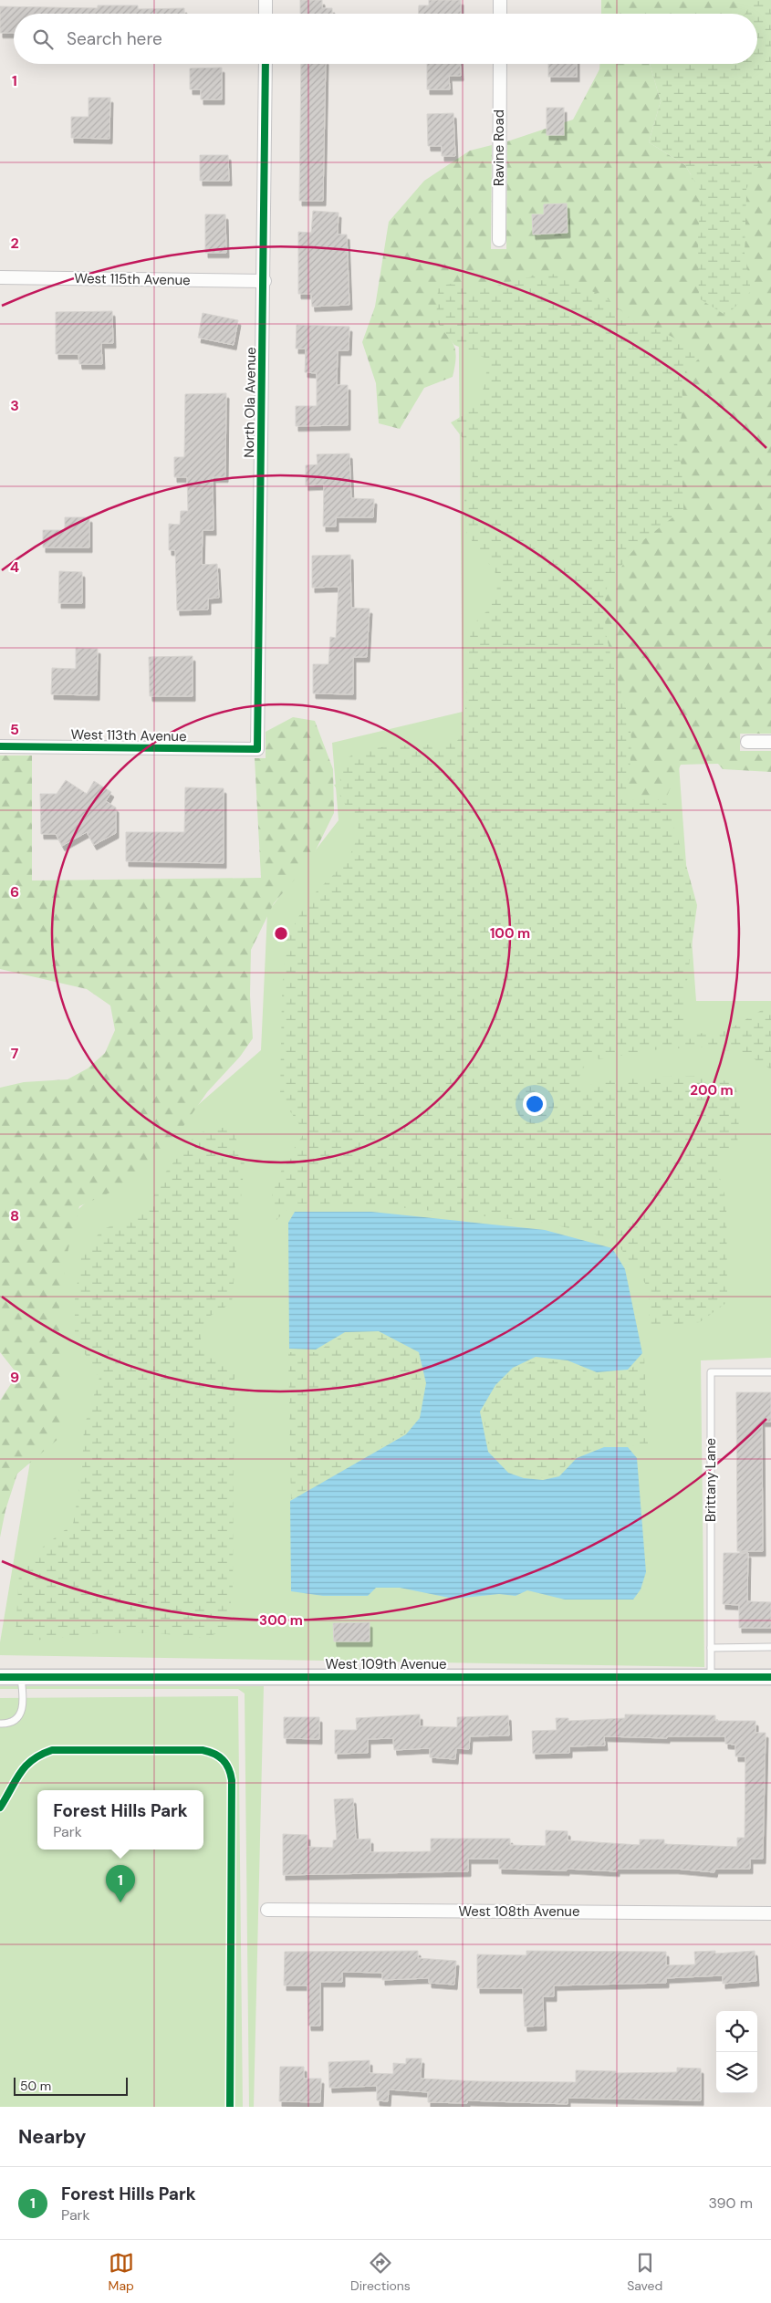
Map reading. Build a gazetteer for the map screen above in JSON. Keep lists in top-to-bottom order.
{
  "streets": {
    "street": [
      "Ravine Road",
      "West 115th Avenue",
      "North Ola Avenue",
      "West 113th Avenue",
      "West 109th Avenue",
      "West 108th Avenue"
    ],
    "lane": ["Brittany Lane"]
  },
  "crossings": [
    ["West 115th Avenue", "North Ola Avenue"],
    ["North Ola Avenue", "West 113th Avenue"],
    ["Brittany Lane", "West 109th Avenue"]
  ],
  "scale_bar": "50 m",
  "page": {
    "search": "Search here",
    "popup": ["Forest Hills Park", "Park"],
    "pins": "1",
    "scale": "50 m",
    "heading": "Nearby",
    "list": [
      {
        "mark": "1",
        "name": "Forest Hills Park",
        "note": "Park",
        "value": "390 m"
      }
    ],
    "nav": ["Map", "Directions", "Saved"]
  },
  "grid": {
    "rows": [
      "1",
      "2",
      "3",
      "4",
      "5",
      "6",
      "7",
      "8",
      "9"
    ]
  },
  "rings": ["100 m", "200 m", "300 m"]
}
